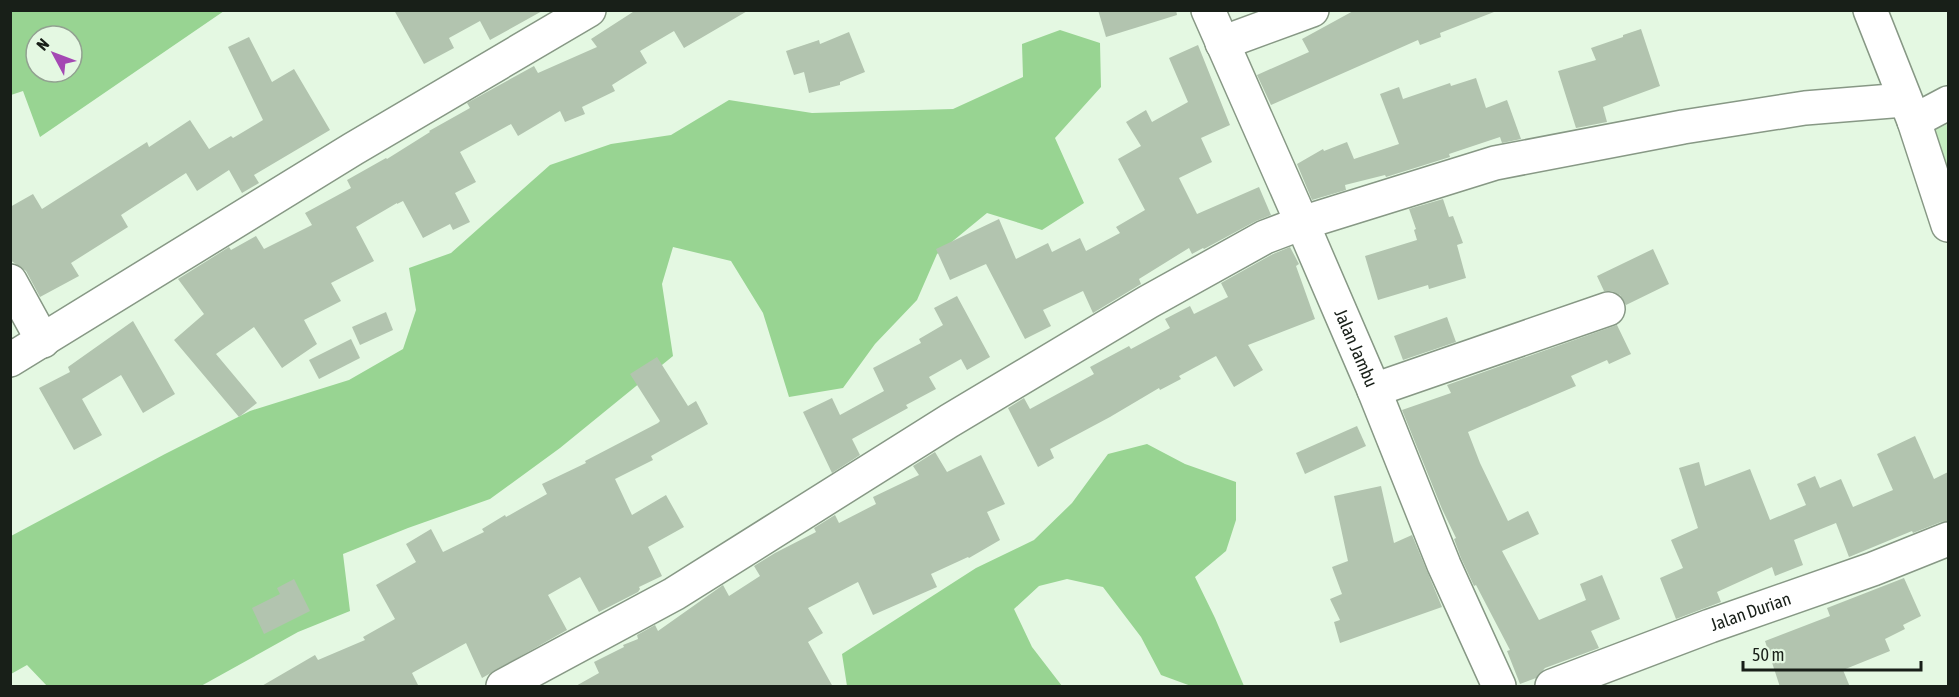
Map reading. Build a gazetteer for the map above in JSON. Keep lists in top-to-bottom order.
{
  "streets": {
    "street": ["Jalan Jambu", "Jalan Durian"]
  },
  "scale_bar": "50 m",
  "north": "top left"
}
